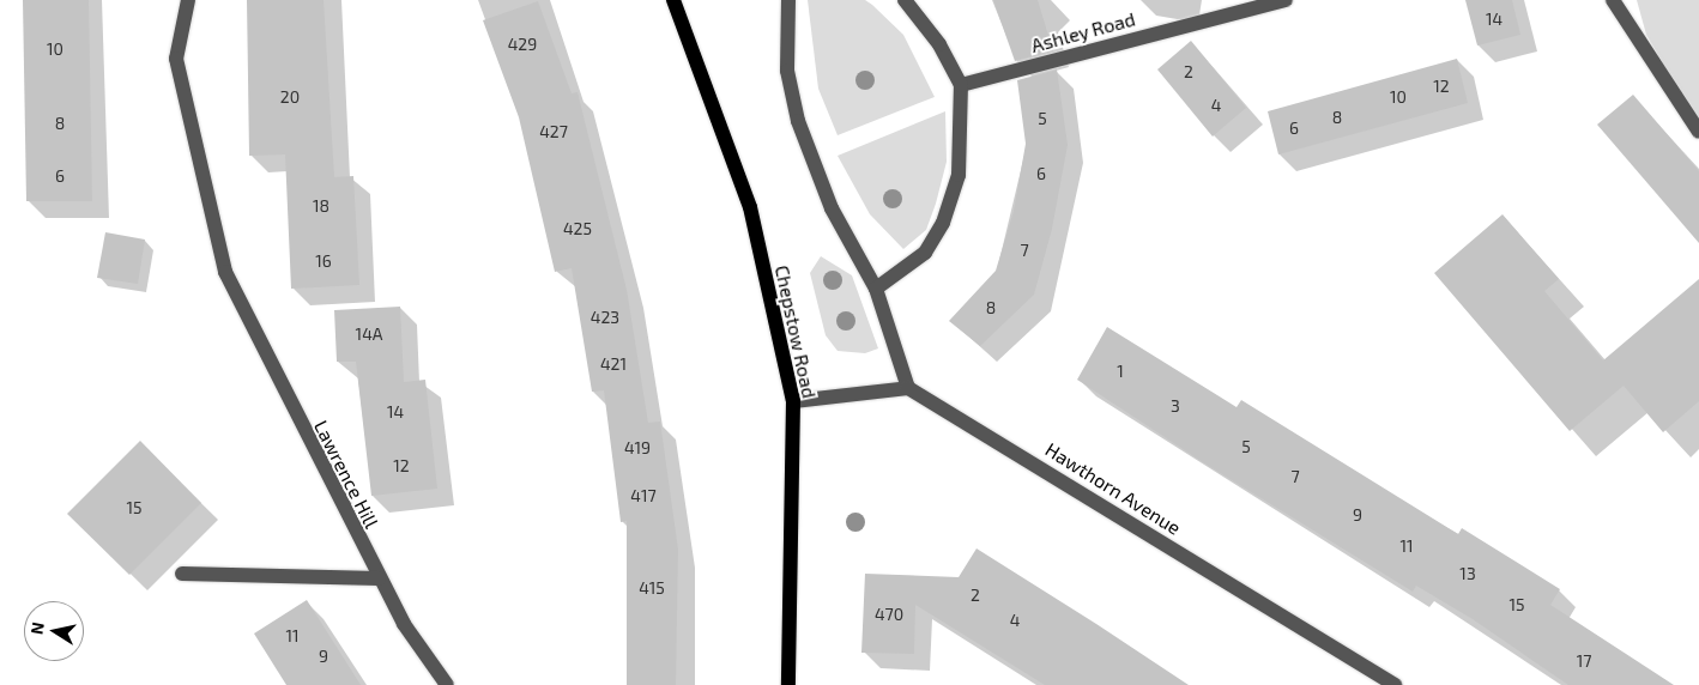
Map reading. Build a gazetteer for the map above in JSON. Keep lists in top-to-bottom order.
{
  "streets": {
    "main road": ["Chepstow Road"],
    "street": ["Ashley Road", "Lawrence Hill", "Hawthorn Avenue"]
  },
  "house_numbers": [
    "14",
    "429",
    "10",
    "2",
    "12",
    "20",
    "10",
    "4",
    "8",
    "5",
    "8",
    "6",
    "427",
    "6",
    "6",
    "18",
    "425",
    "7",
    "16",
    "8",
    "423",
    "14A",
    "421",
    "1",
    "3",
    "14",
    "5",
    "419",
    "12",
    "7",
    "417",
    "15",
    "9",
    "11",
    "13",
    "415",
    "2",
    "15",
    "470",
    "4",
    "11",
    "9",
    "17"
  ],
  "north": "left"
}
